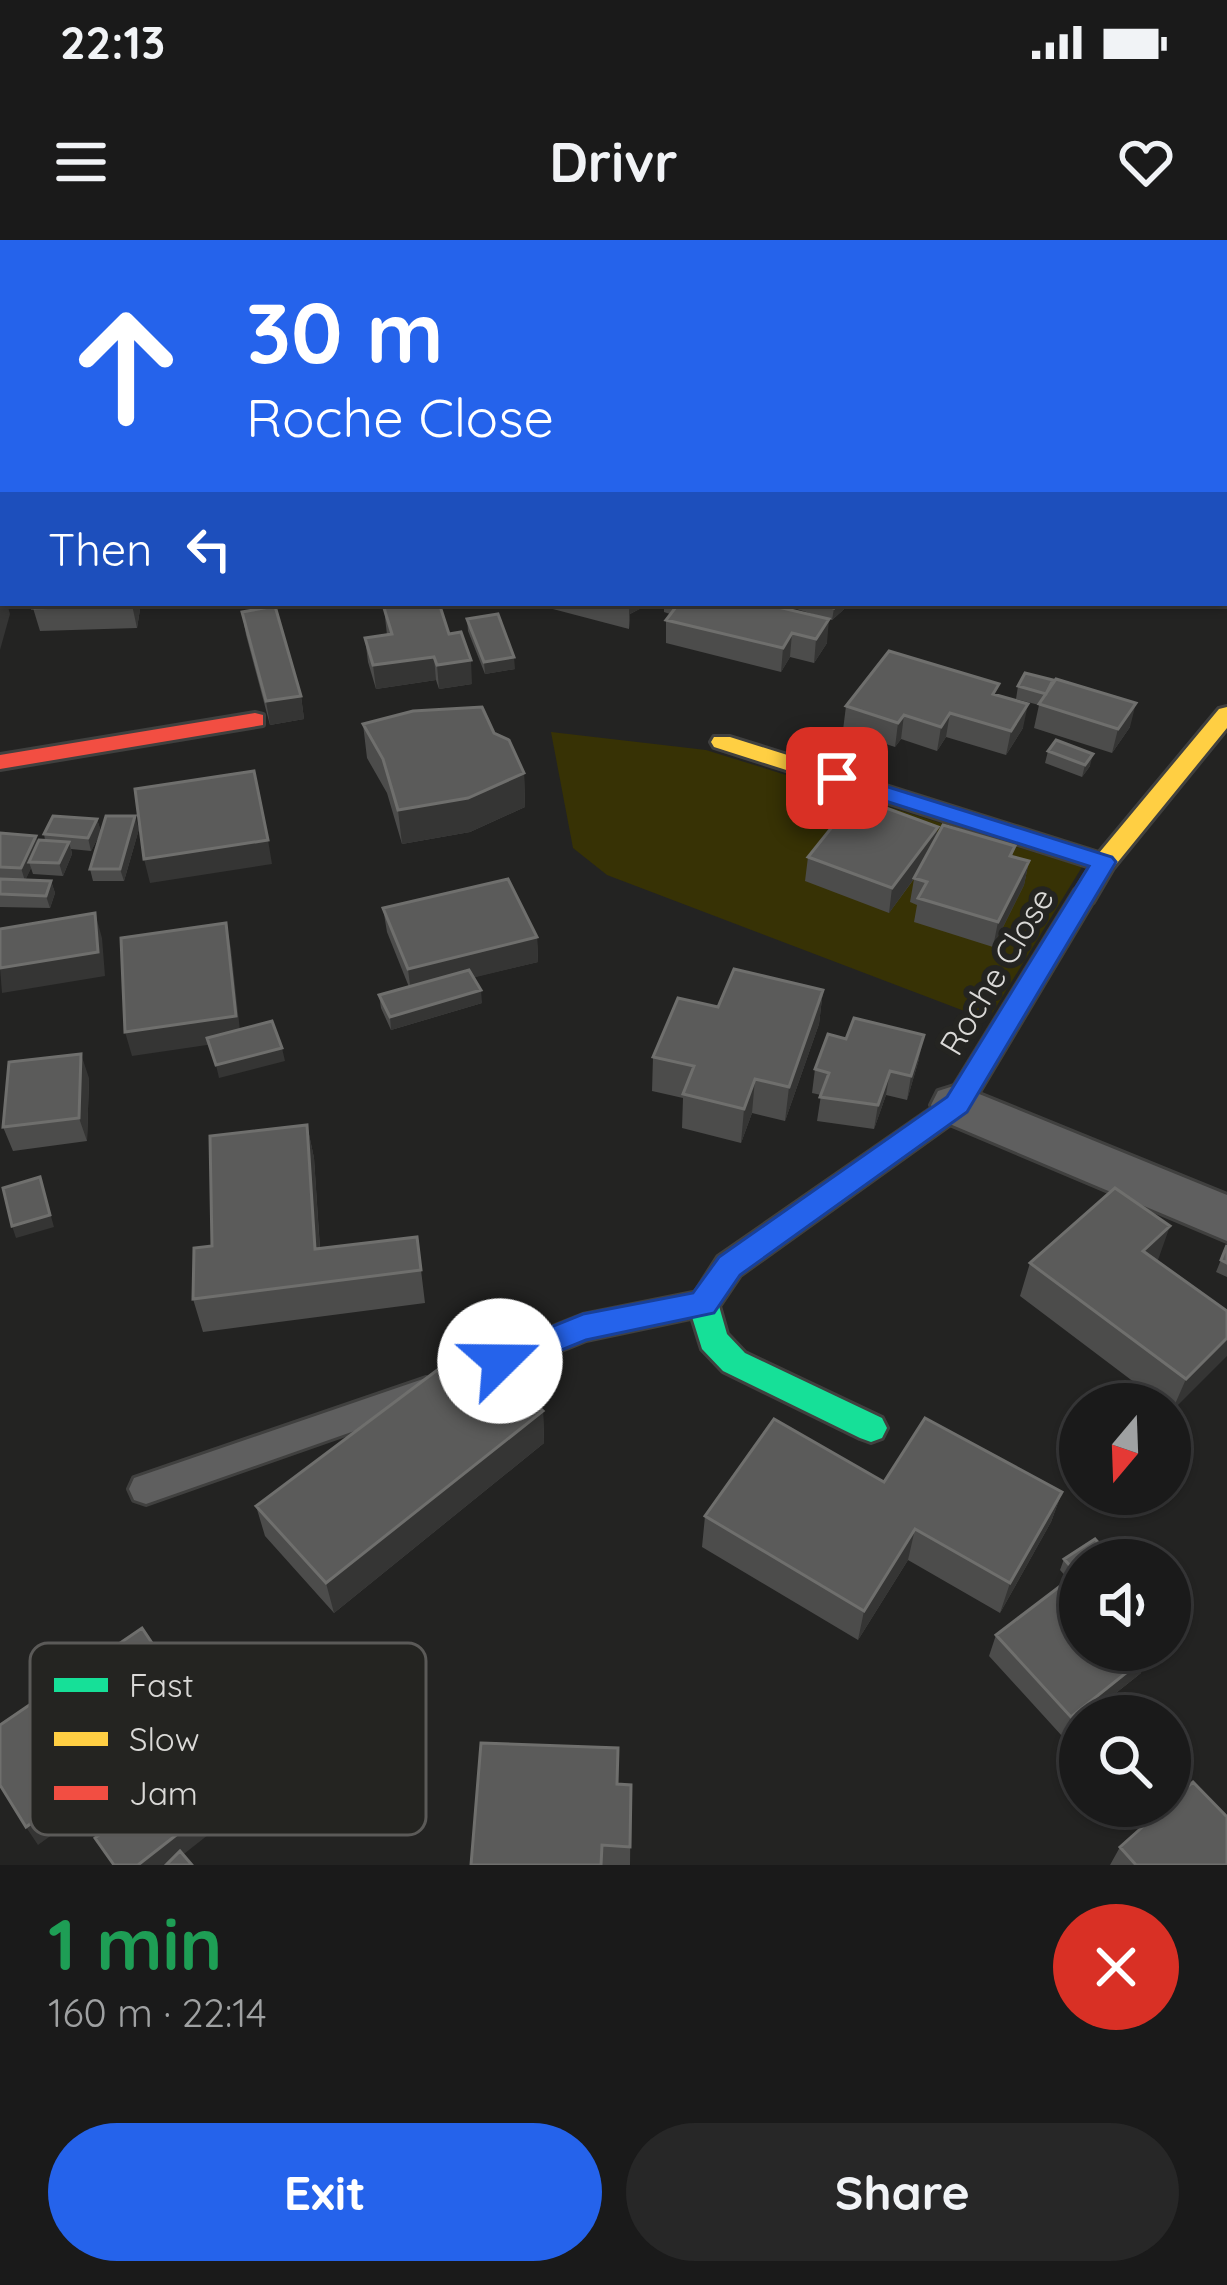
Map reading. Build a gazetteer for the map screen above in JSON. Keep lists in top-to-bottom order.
{
  "streets": {
    "street": ["Roche Close"]
  },
  "legend": ["Fast", "Slow", "Jam"],
  "north": "bottom",
  "page": {
    "status": "22:13",
    "header": "Drivr",
    "turn": ["30 m", "Roche Close"],
    "then": "Then",
    "heading": ["1 min", "160 m · 22:14"],
    "buttons": ["Exit", "Share"]
  }
}
